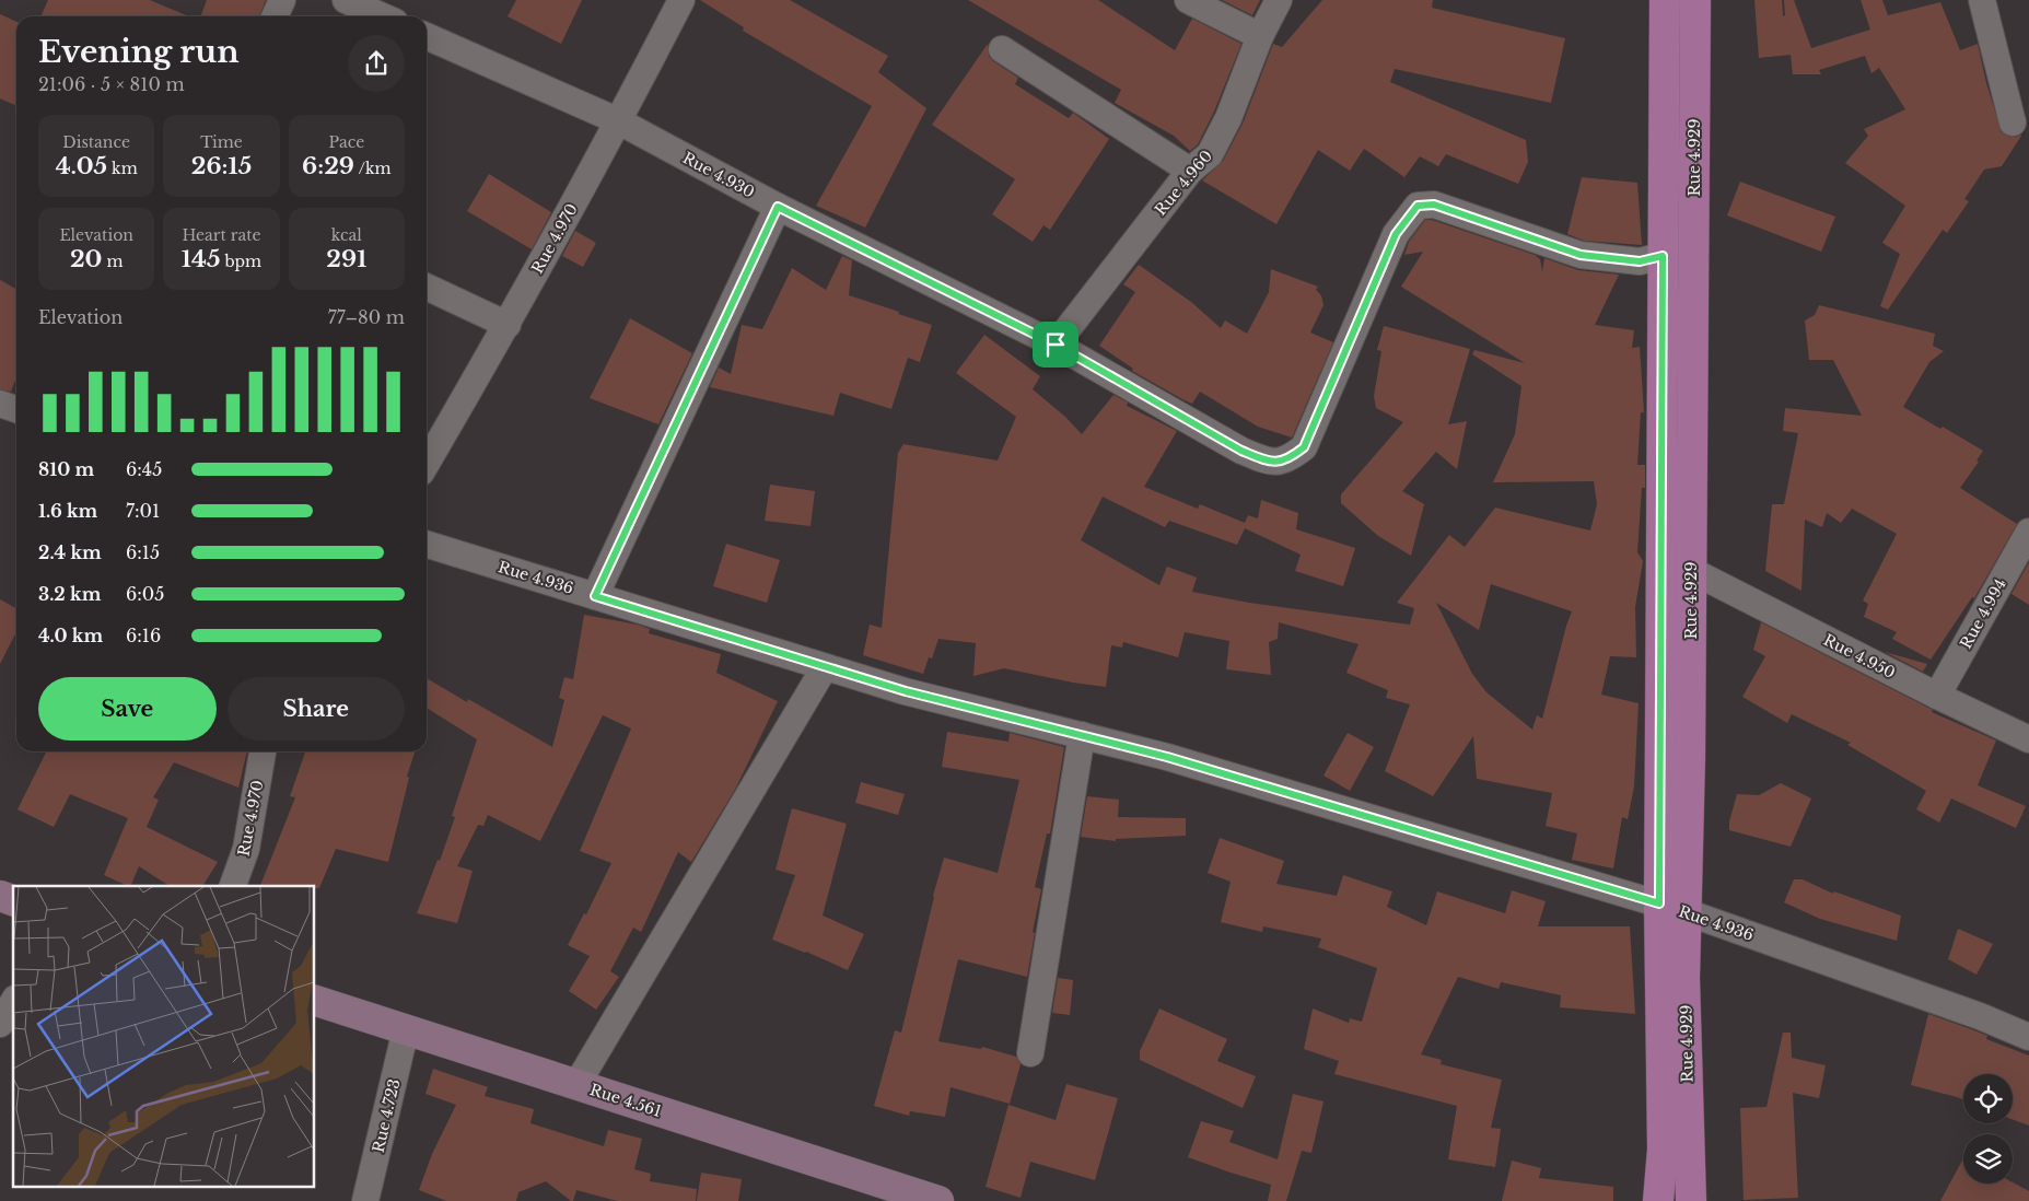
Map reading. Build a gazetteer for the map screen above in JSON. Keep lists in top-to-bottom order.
{
  "streets": {
    "main road": ["Rue 4.929", "Rue 4.561"],
    "street": [
      "Rue 4.930",
      "Rue 4.960",
      "Rue 4.970",
      "Rue 4.936",
      "Rue 4.994",
      "Rue 4.950",
      "Rue 4.723"
    ]
  },
  "crossings": [
    ["Rue 4.929", "Rue 4.930"],
    ["Rue 4.929", "Rue 4.936"],
    ["Rue 4.929", "Rue 4.950"],
    ["Rue 4.930", "Rue 4.960"],
    ["Rue 4.930", "Rue 4.970"],
    ["Rue 4.994", "Rue 4.950"],
    ["Rue 4.561", "Rue 4.723"]
  ],
  "page": {
    "heading": ["Evening run", "21:06 · 5 × 810 m"],
    "stats": [
      ["Distance", "4.05 km"],
      ["Time", "26:15"],
      ["Pace", "6:29 /km"],
      ["Elevation", "20 m"],
      ["Heart rate", "145 bpm"],
      ["kcal", "291"]
    ],
    "chart": ["Elevation", "77–80 m"],
    "list": [
      {
        "name": "810 m",
        "note": "6:45"
      },
      {
        "name": "1.6 km",
        "note": "7:01"
      },
      {
        "name": "2.4 km",
        "note": "6:15"
      },
      {
        "name": "3.2 km",
        "note": "6:05"
      },
      {
        "name": "4.0 km",
        "note": "6:16"
      }
    ],
    "buttons": ["Save", "Share"]
  }
}
